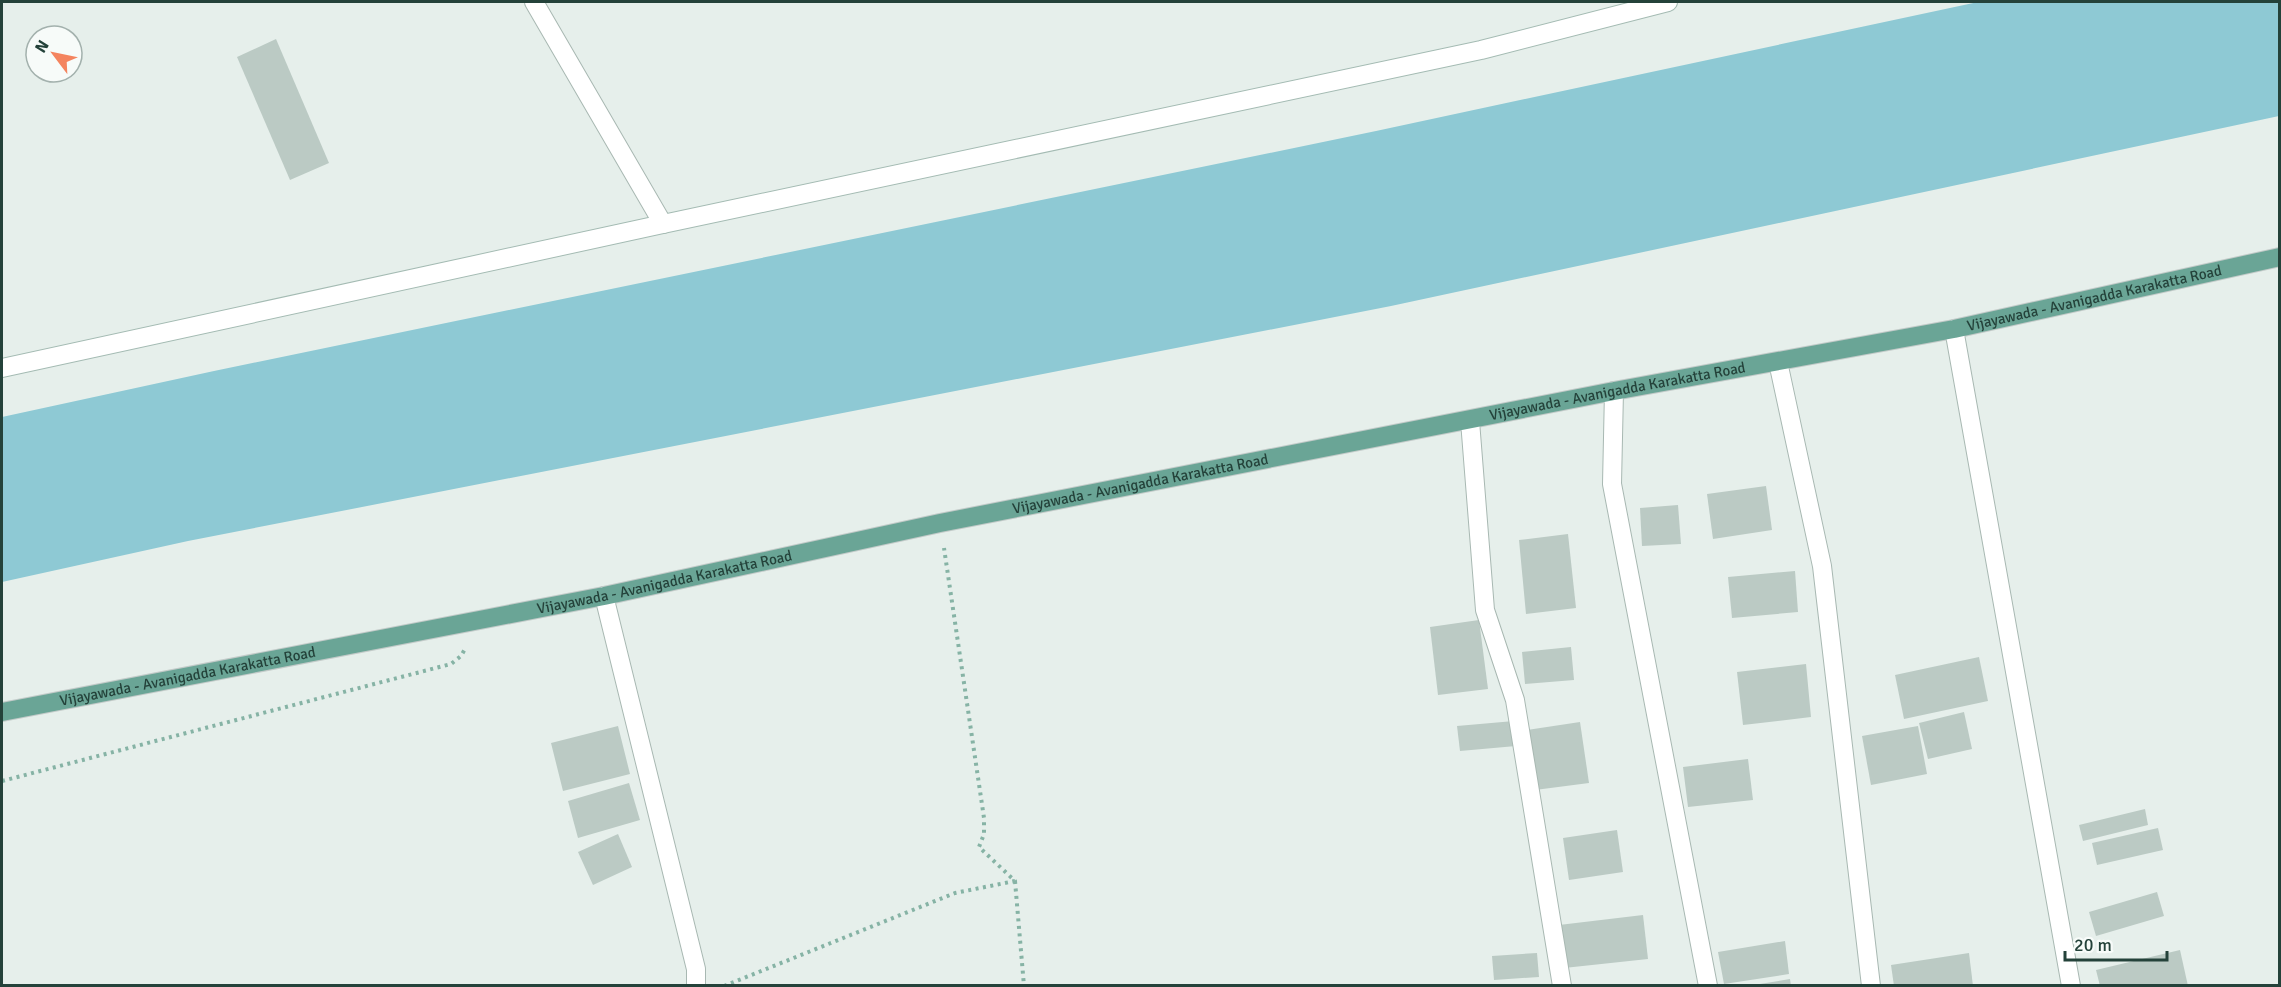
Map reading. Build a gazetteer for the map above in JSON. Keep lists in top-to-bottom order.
{
  "streets": {
    "main road": ["Vijayawada - Avanigadda Karakatta Road"]
  },
  "scale_bar": "20 m",
  "north": "top left"
}
